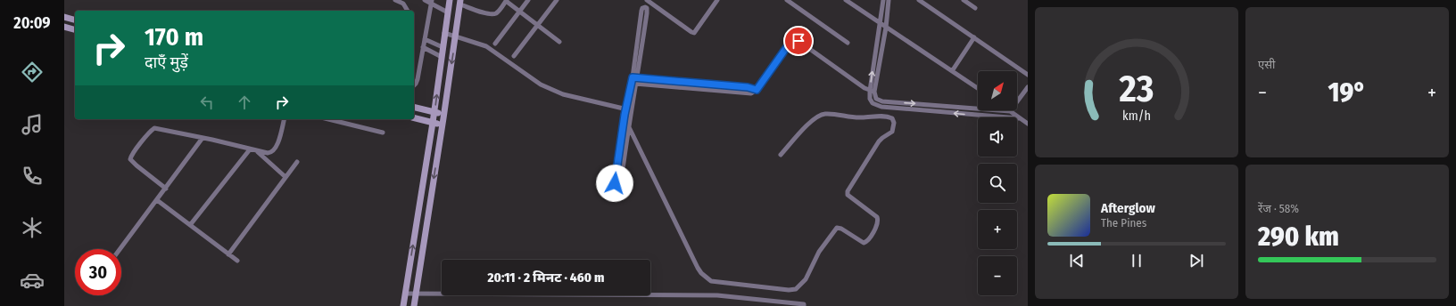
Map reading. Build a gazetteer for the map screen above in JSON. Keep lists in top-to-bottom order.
{
  "north": "top right",
  "page": {
    "tabs": "20:09",
    "tile": [
      "एसी",
      ["रेंज · 58%", "290 km"]
    ],
    "turn": ["170 m", "दाएँ मुड़ें"],
    "map_buttons": ["+", "−"],
    "heat": ["−", "19°", "+"],
    "song": ["Afterglow", "The Pines"],
    "limit": "30",
    "trip": "20:11 · 2 मिनट · 460 m",
    "gauge": ["23", "km/h"]
  }
}
